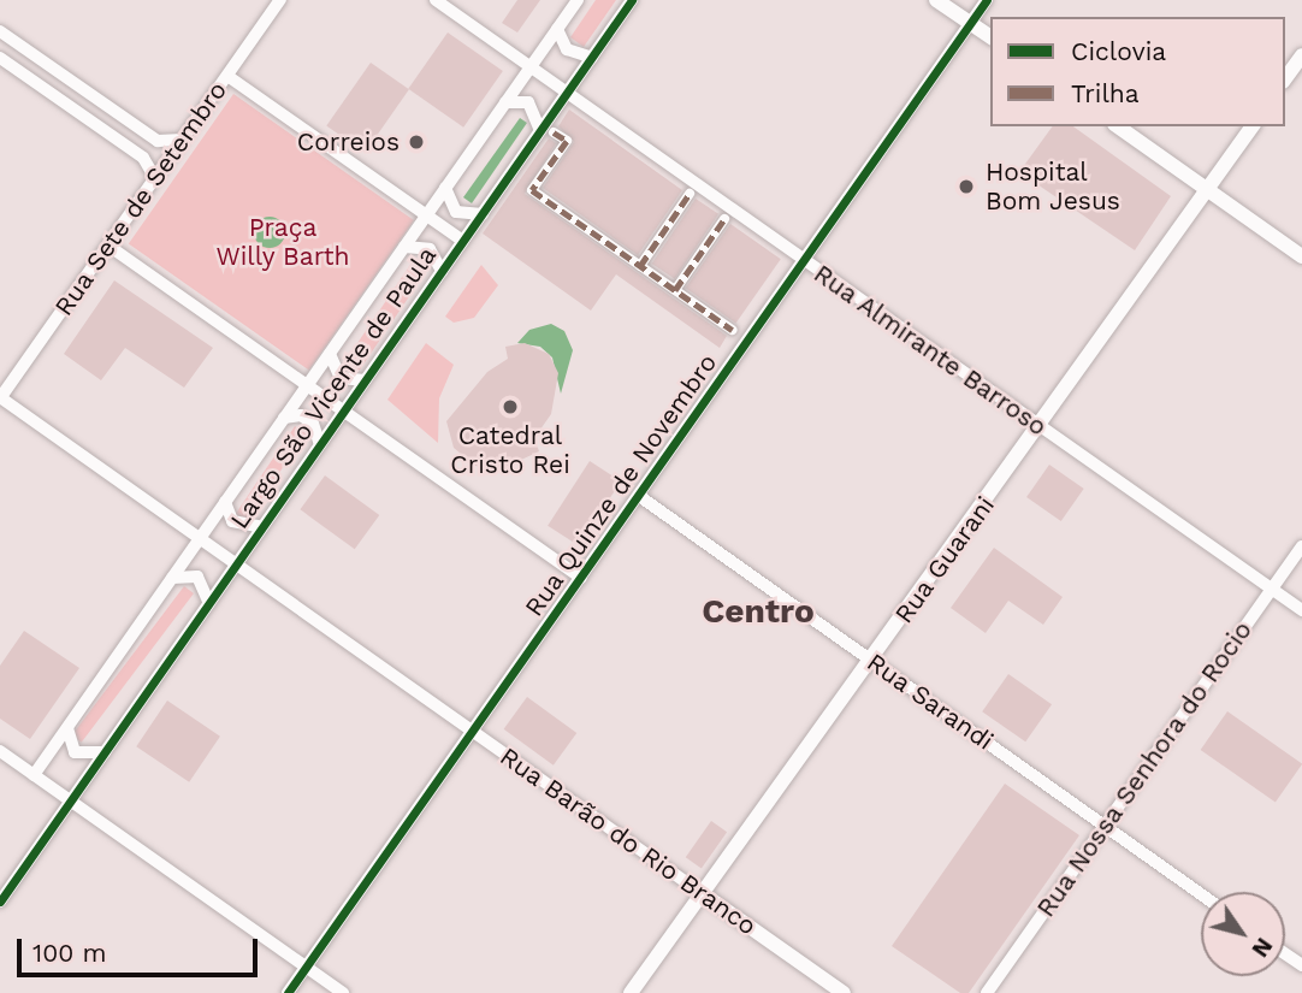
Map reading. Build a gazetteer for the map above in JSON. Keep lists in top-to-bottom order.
{
  "streets": {
    "street": [
      "Rua Sete de Setembro",
      "Rua Almirante Barroso",
      "Largo São Vicente de Paula",
      "Rua Quinze de Novembro",
      "Rua Guarani",
      "Rua Sarandi",
      "Rua Nossa Senhora do Rocio",
      "Rua Barão do Rio Branco"
    ]
  },
  "crossings": [
    ["Rua Sete de Setembro", "Rua Barão do Rio Branco"],
    ["Rua Almirante Barroso", "Largo São Vicente de Paula"],
    ["Rua Almirante Barroso", "Rua Quinze de Novembro"],
    ["Rua Almirante Barroso", "Rua Guarani"],
    ["Rua Almirante Barroso", "Rua Nossa Senhora do Rocio"],
    ["Largo São Vicente de Paula", "Rua Barão do Rio Branco"],
    ["Rua Quinze de Novembro", "Rua Sarandi"],
    ["Rua Quinze de Novembro", "Rua Barão do Rio Branco"],
    ["Rua Guarani", "Rua Sarandi"],
    ["Rua Guarani", "Rua Barão do Rio Branco"],
    ["Rua Sarandi", "Rua Nossa Senhora do Rocio"]
  ],
  "districts": ["Centro"],
  "parks": ["Praça Willy Barth"],
  "places": ["Correios", "Hospital Bom Jesus", "Catedral Cristo Rei"],
  "legend": ["Ciclovia", "Trilha"],
  "scale_bar": "100 m",
  "north": "bottom right"
}
